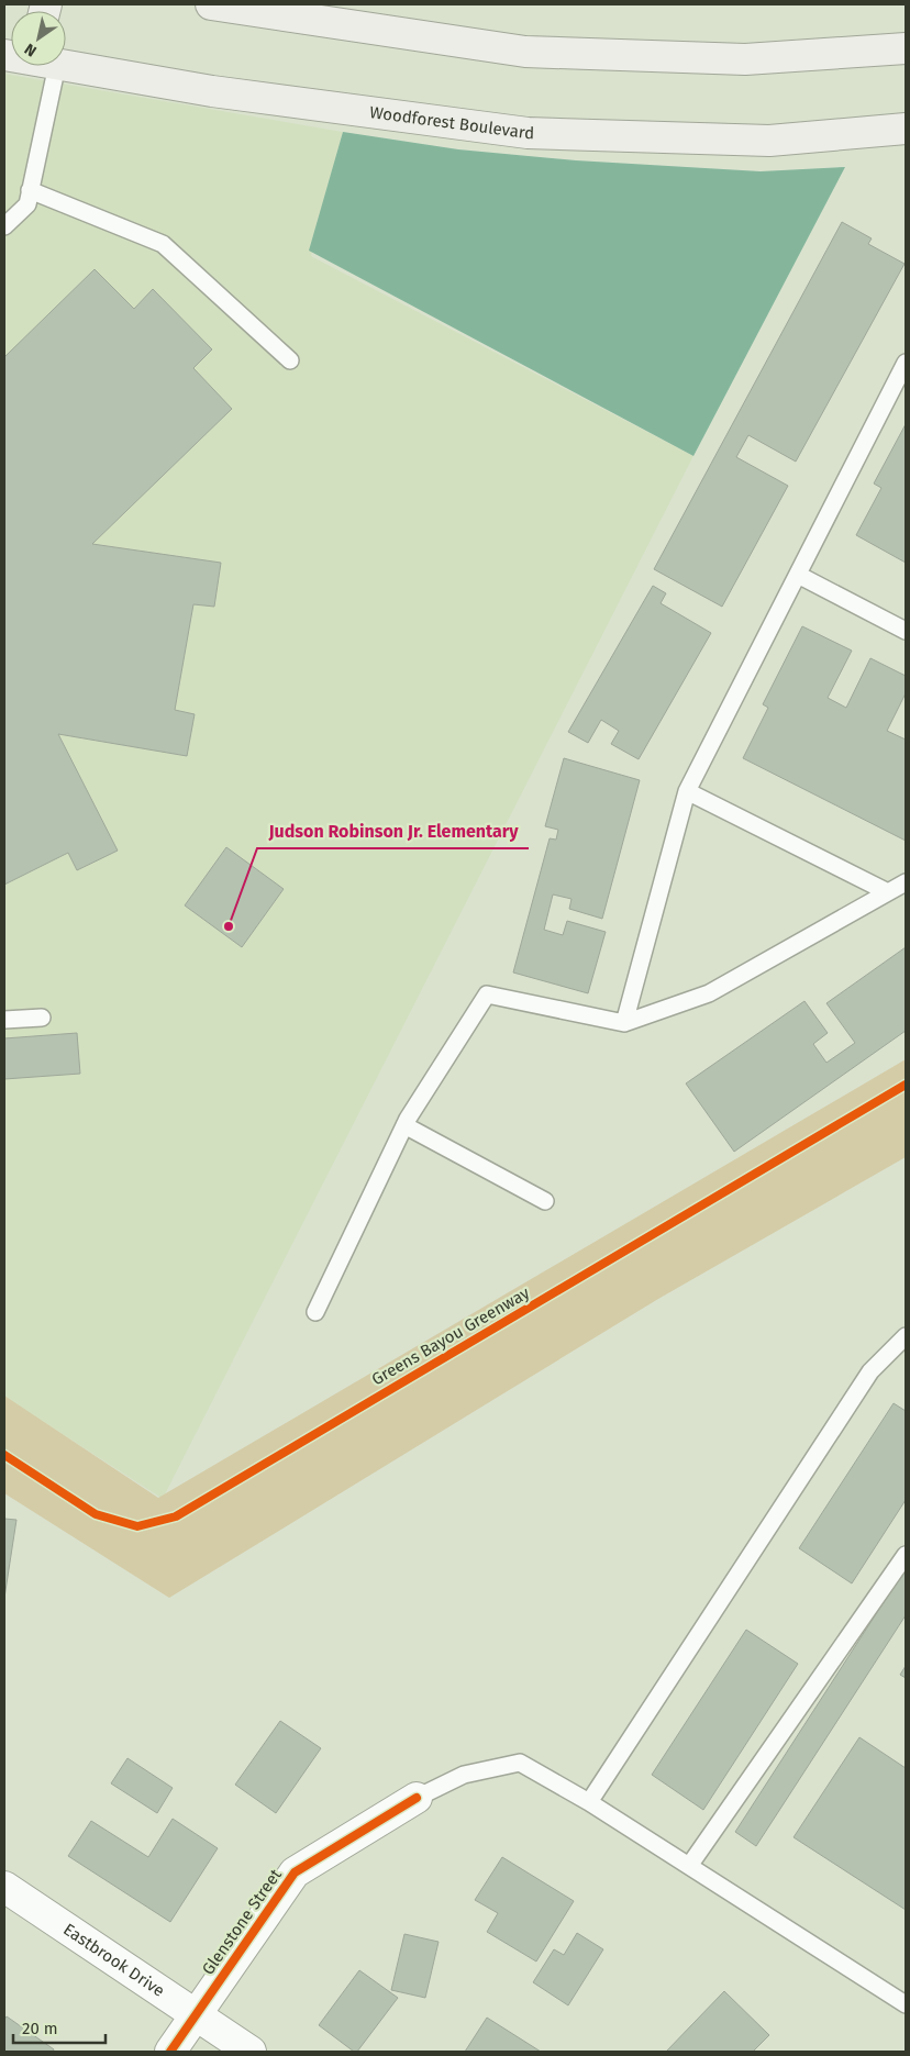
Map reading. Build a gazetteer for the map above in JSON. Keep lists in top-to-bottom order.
{
  "streets": {
    "main road": ["Woodforest Boulevard"],
    "street": ["Glenstone Street", "Eastbrook Drive"],
    "cycle path": ["Greens Bayou Greenway"]
  },
  "crossings": [
    ["Glenstone Street", "Eastbrook Drive"]
  ],
  "places": ["Judson Robinson Jr. Elementary"],
  "scale_bar": "20 m",
  "north": "bottom left"
}
